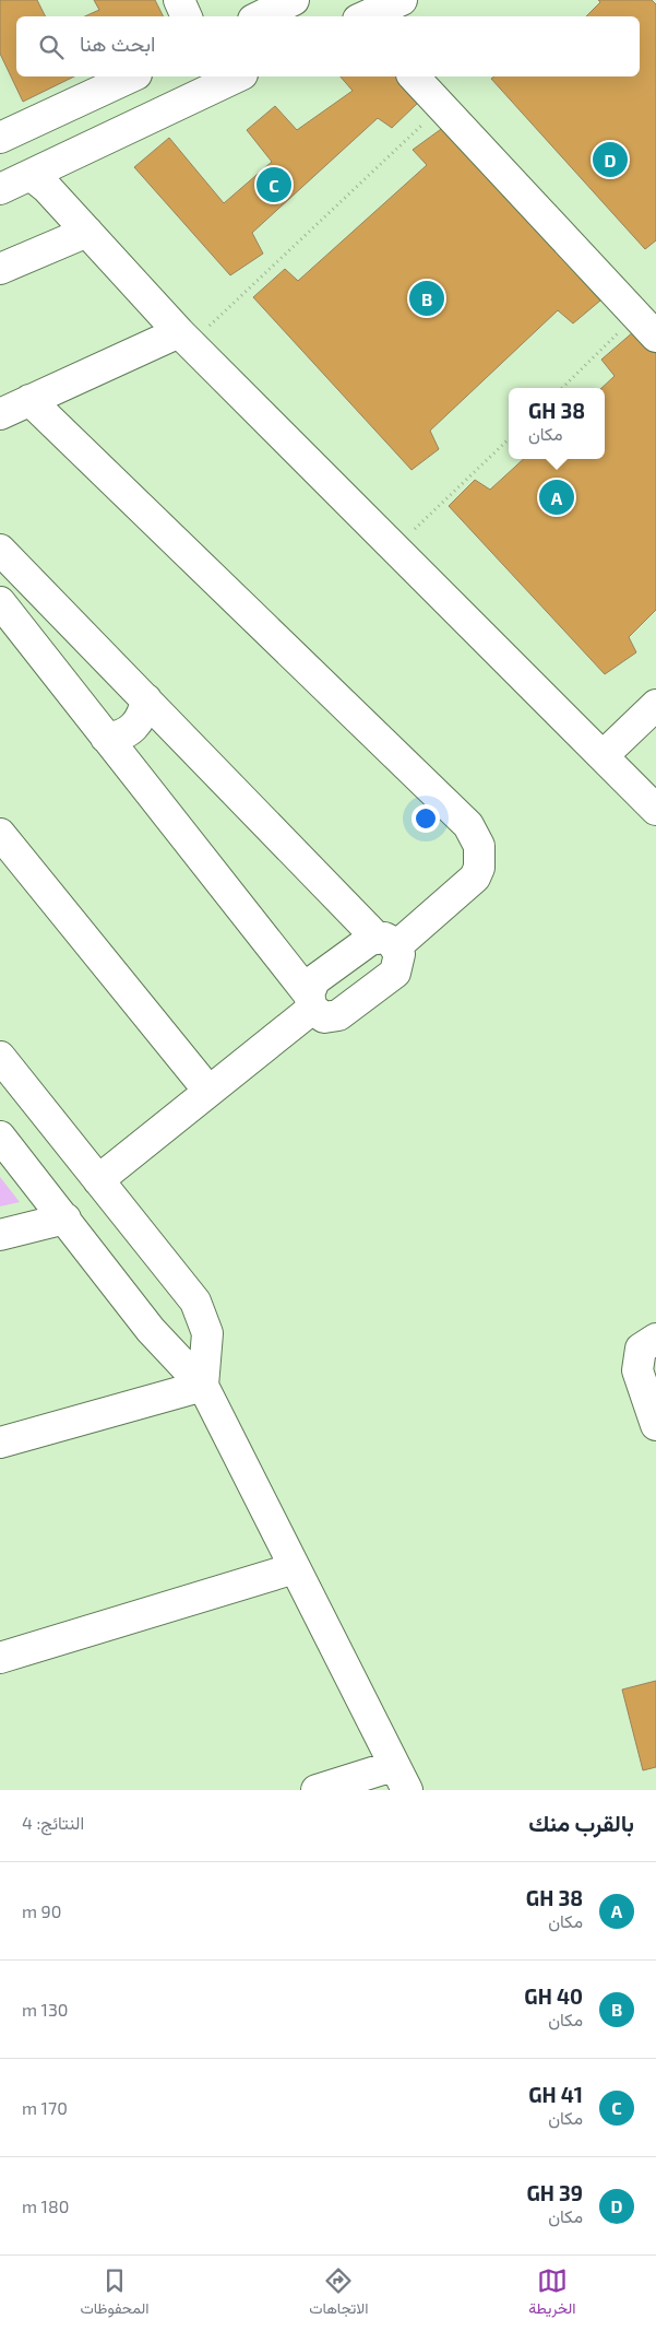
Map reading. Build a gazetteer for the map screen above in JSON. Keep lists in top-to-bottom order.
{
  "page": {
    "search": "ابحث هنا",
    "pins": [
      "D",
      "C",
      "B",
      "A"
    ],
    "popup": ["GH 38", "مكان"],
    "heading": ["بالقرب منك", "النتائج: 4"],
    "list": [
      {
        "mark": "A",
        "name": "GH 38",
        "note": "مكان",
        "value": "90 m"
      },
      {
        "mark": "B",
        "name": "GH 40",
        "note": "مكان",
        "value": "130 m"
      },
      {
        "mark": "C",
        "name": "GH 41",
        "note": "مكان",
        "value": "170 m"
      },
      {
        "mark": "D",
        "name": "GH 39",
        "note": "مكان",
        "value": "180 m"
      }
    ],
    "nav": ["الخريطة", "الاتجاهات", "المحفوظات"]
  }
}
